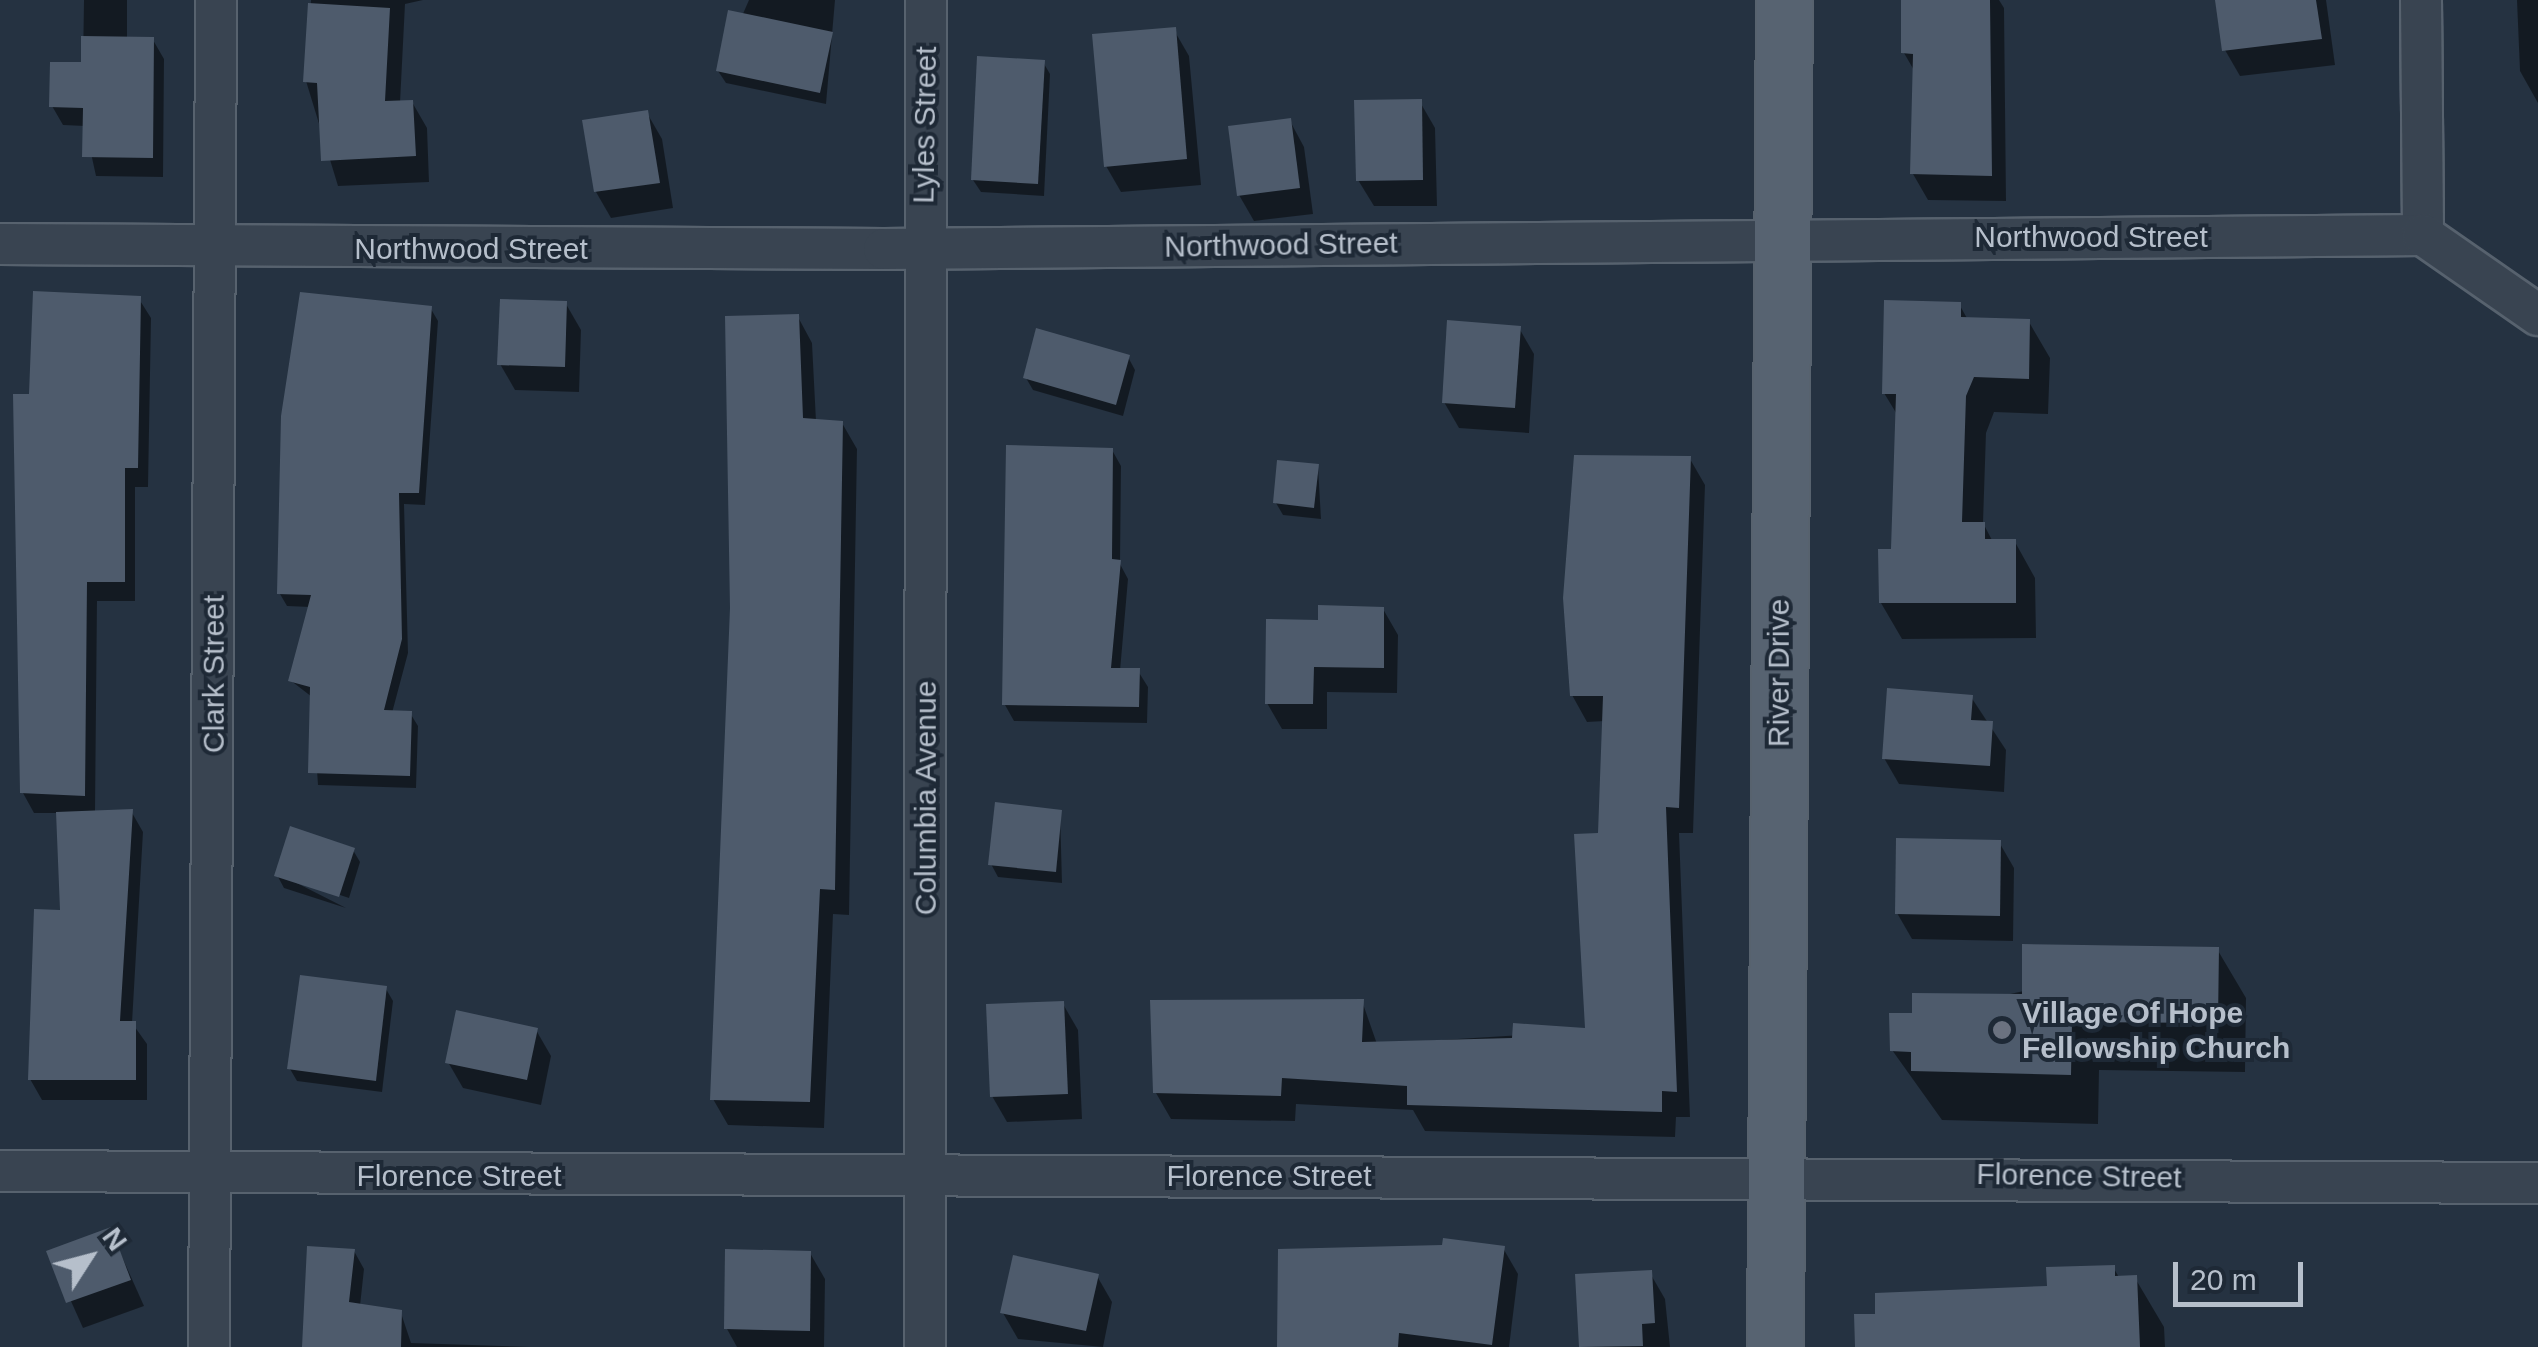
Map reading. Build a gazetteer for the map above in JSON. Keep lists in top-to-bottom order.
{
  "streets": {
    "main road": ["River Drive"],
    "street": [
      "Lyles Street",
      "Northwood Street",
      "Clark Street",
      "Columbia Avenue",
      "Florence Street"
    ]
  },
  "crossings": [
    ["Lyles Street", "Northwood Street"],
    ["Lyles Street", "Columbia Avenue"],
    ["Northwood Street", "River Drive"],
    ["Northwood Street", "Clark Street"],
    ["Northwood Street", "Columbia Avenue"],
    ["River Drive", "Florence Street"],
    ["Clark Street", "Florence Street"],
    ["Columbia Avenue", "Florence Street"]
  ],
  "places": ["Village Of Hope Fellowship Church"],
  "scale_bar": "20 m",
  "north": "top right"
}
